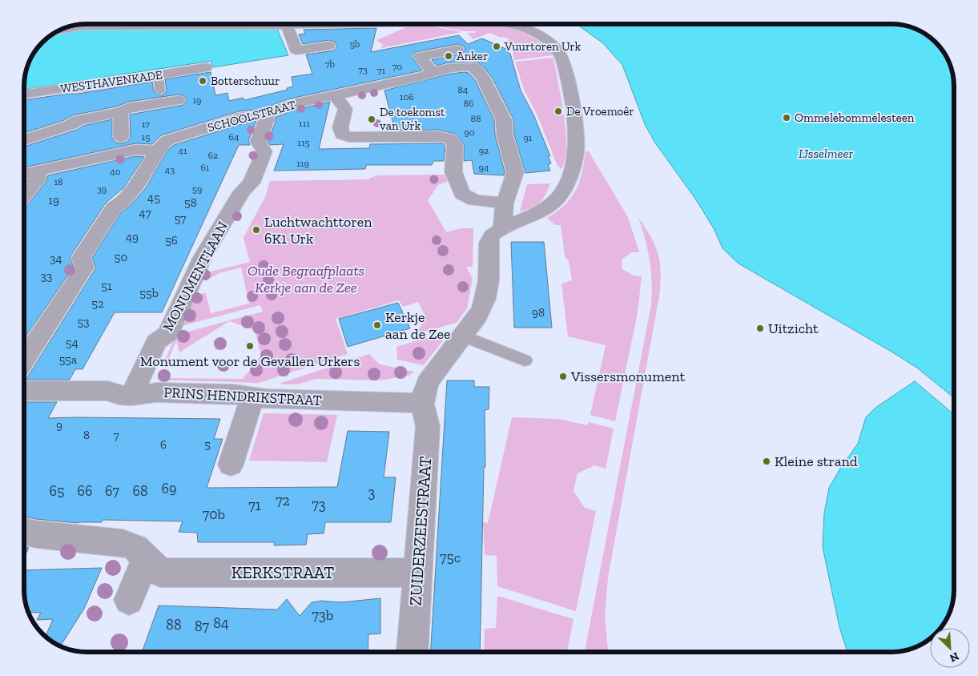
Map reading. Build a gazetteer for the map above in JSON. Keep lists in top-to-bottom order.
{
  "streets": {
    "street": [
      "WESTHAVENKADE",
      "SCHOOLSTRAAT",
      "MONUMENTLAAN",
      "PRINS HENDRIKSTRAAT",
      "ZUIDERZEESTRAAT",
      "KERKSTRAAT"
    ]
  },
  "crossings": [
    ["SCHOOLSTRAAT", "MONUMENTLAAN"],
    ["MONUMENTLAAN", "PRINS HENDRIKSTRAAT"],
    ["PRINS HENDRIKSTRAAT", "ZUIDERZEESTRAAT"],
    ["ZUIDERZEESTRAAT", "KERKSTRAAT"]
  ],
  "water": ["IJsselmeer"],
  "parks": ["Oude Begraafplaats Kerkje aan de Zee"],
  "places": [
    "Vuurtoren Urk",
    "Anker",
    "Botterschuur",
    "De Vroemoêr",
    "Ommelebommelesteen",
    "De toekomst van Urk",
    "Luchtwachttoren 6K1 Urk",
    "Kerkje aan de Zee",
    "Uitzicht",
    "Monument voor de Gevallen Urkers",
    "Vissersmonument",
    "Kleine strand"
  ],
  "house_numbers": [
    "5b",
    "7b",
    "70",
    "73",
    "71",
    "84",
    "106",
    "19",
    "86",
    "88",
    "111",
    "17",
    "90",
    "15",
    "64",
    "91",
    "115",
    "41",
    "92",
    "62",
    "119",
    "61",
    "94",
    "43",
    "40",
    "18",
    "39",
    "59",
    "45",
    "19",
    "58",
    "47",
    "57",
    "49",
    "56",
    "50",
    "34",
    "33",
    "51",
    "55b",
    "52",
    "98",
    "53",
    "54",
    "55a",
    "9",
    "8",
    "7",
    "6",
    "5",
    "69",
    "65",
    "66",
    "67",
    "68",
    "3",
    "72",
    "73",
    "71",
    "70b",
    "75c",
    "73b",
    "84",
    "88",
    "87"
  ],
  "north": "bottom right"
}
